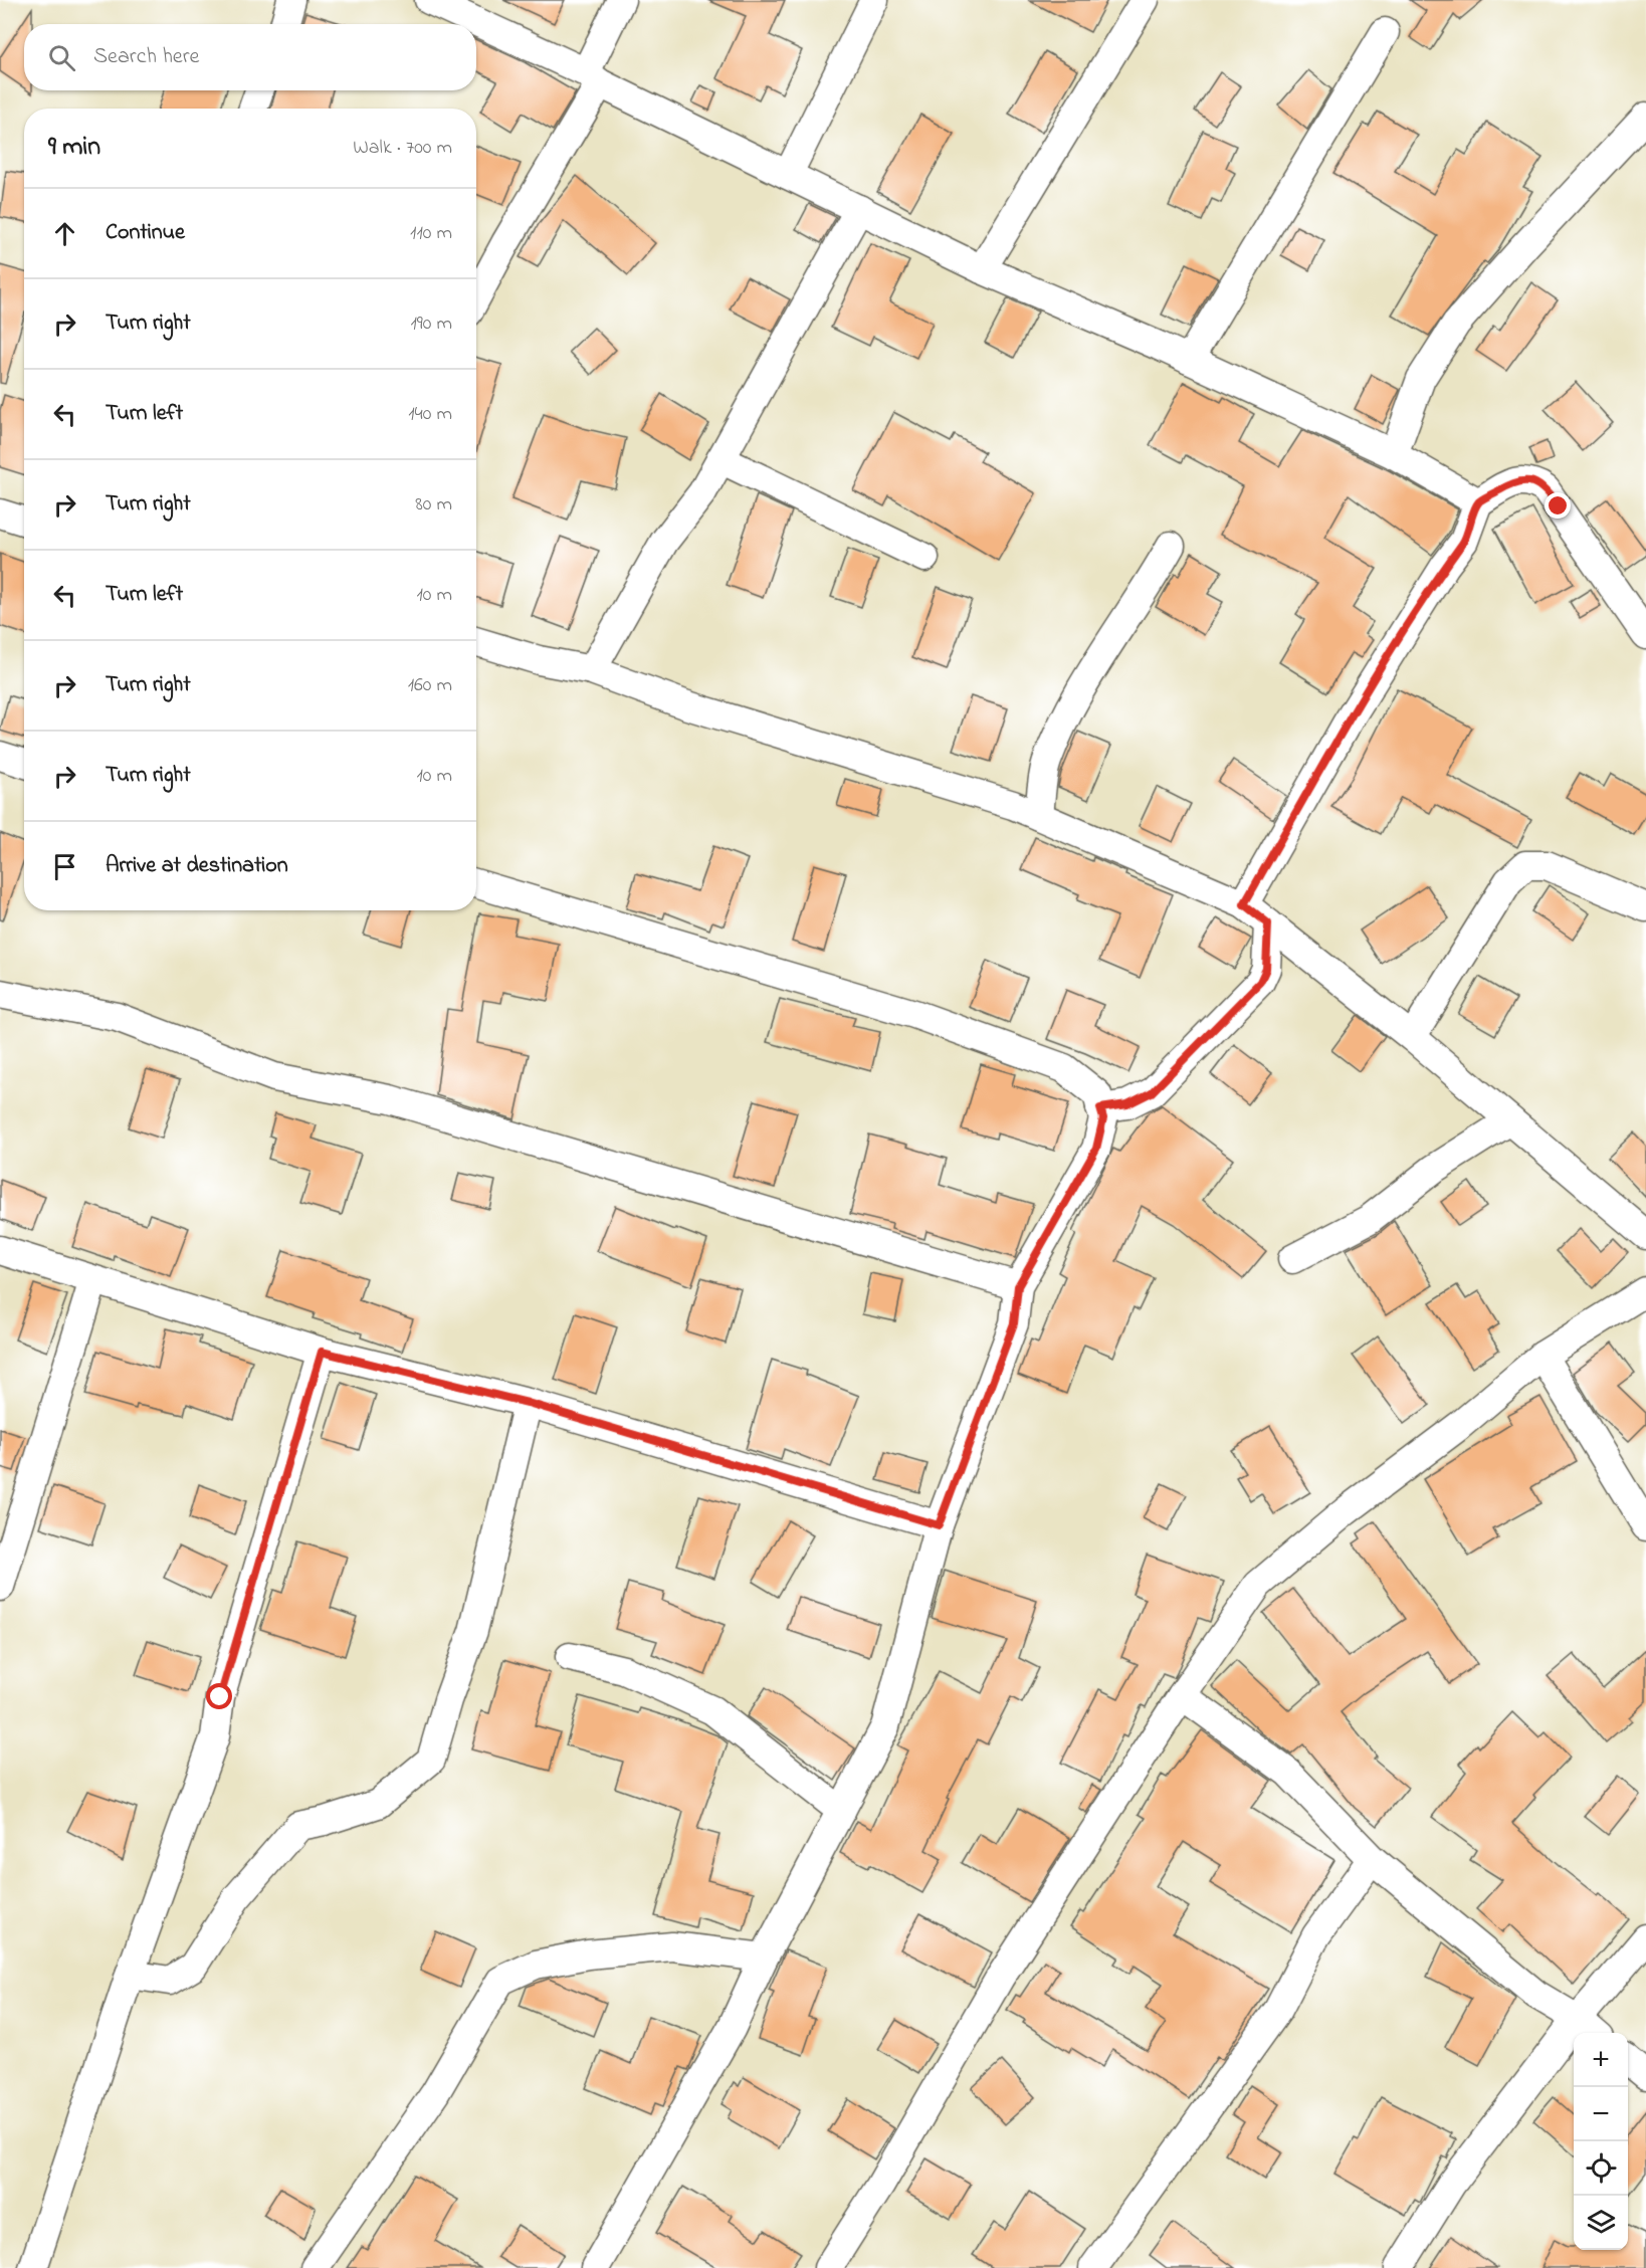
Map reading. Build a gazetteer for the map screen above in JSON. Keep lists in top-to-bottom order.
{
  "page": {
    "search": "Search here",
    "heading": ["9 min", "Walk · 700 m"],
    "list": [
      ["Continue", "110 m"],
      ["Turn right", "190 m"],
      ["Turn left", "140 m"],
      ["Turn right", "80 m"],
      ["Turn left", "10 m"],
      ["Turn right", "160 m"],
      ["Turn right", "10 m"],
      "Arrive at destination"
    ],
    "map_buttons": ["+", "−"]
  }
}
